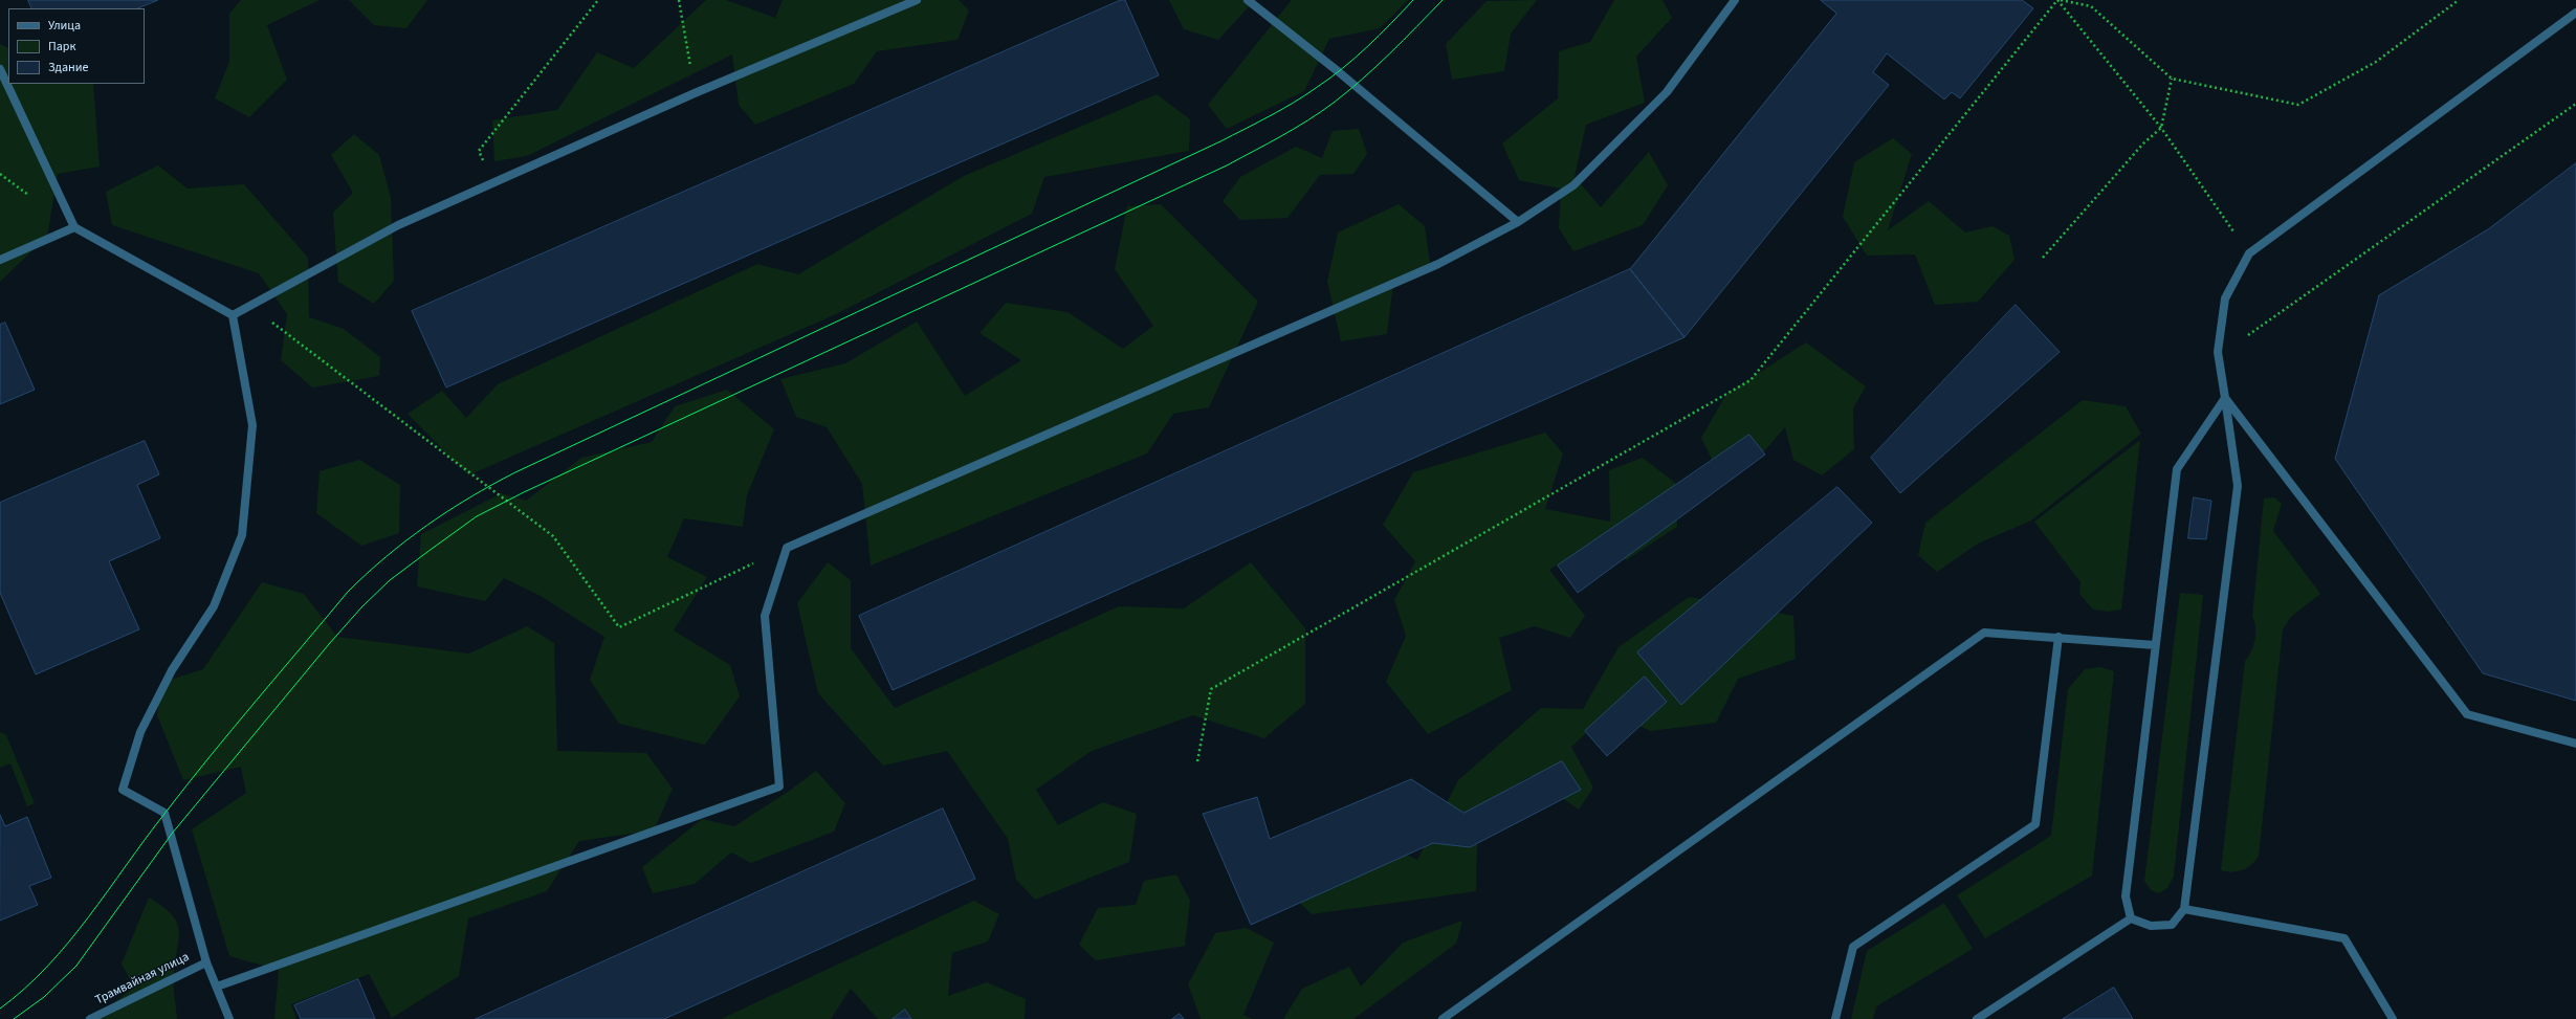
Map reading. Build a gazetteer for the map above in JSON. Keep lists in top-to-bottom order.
{
  "streets": {
    "street": ["Трамвайная улица"]
  },
  "legend": ["Улица", "Парк", "Здание"]
}
